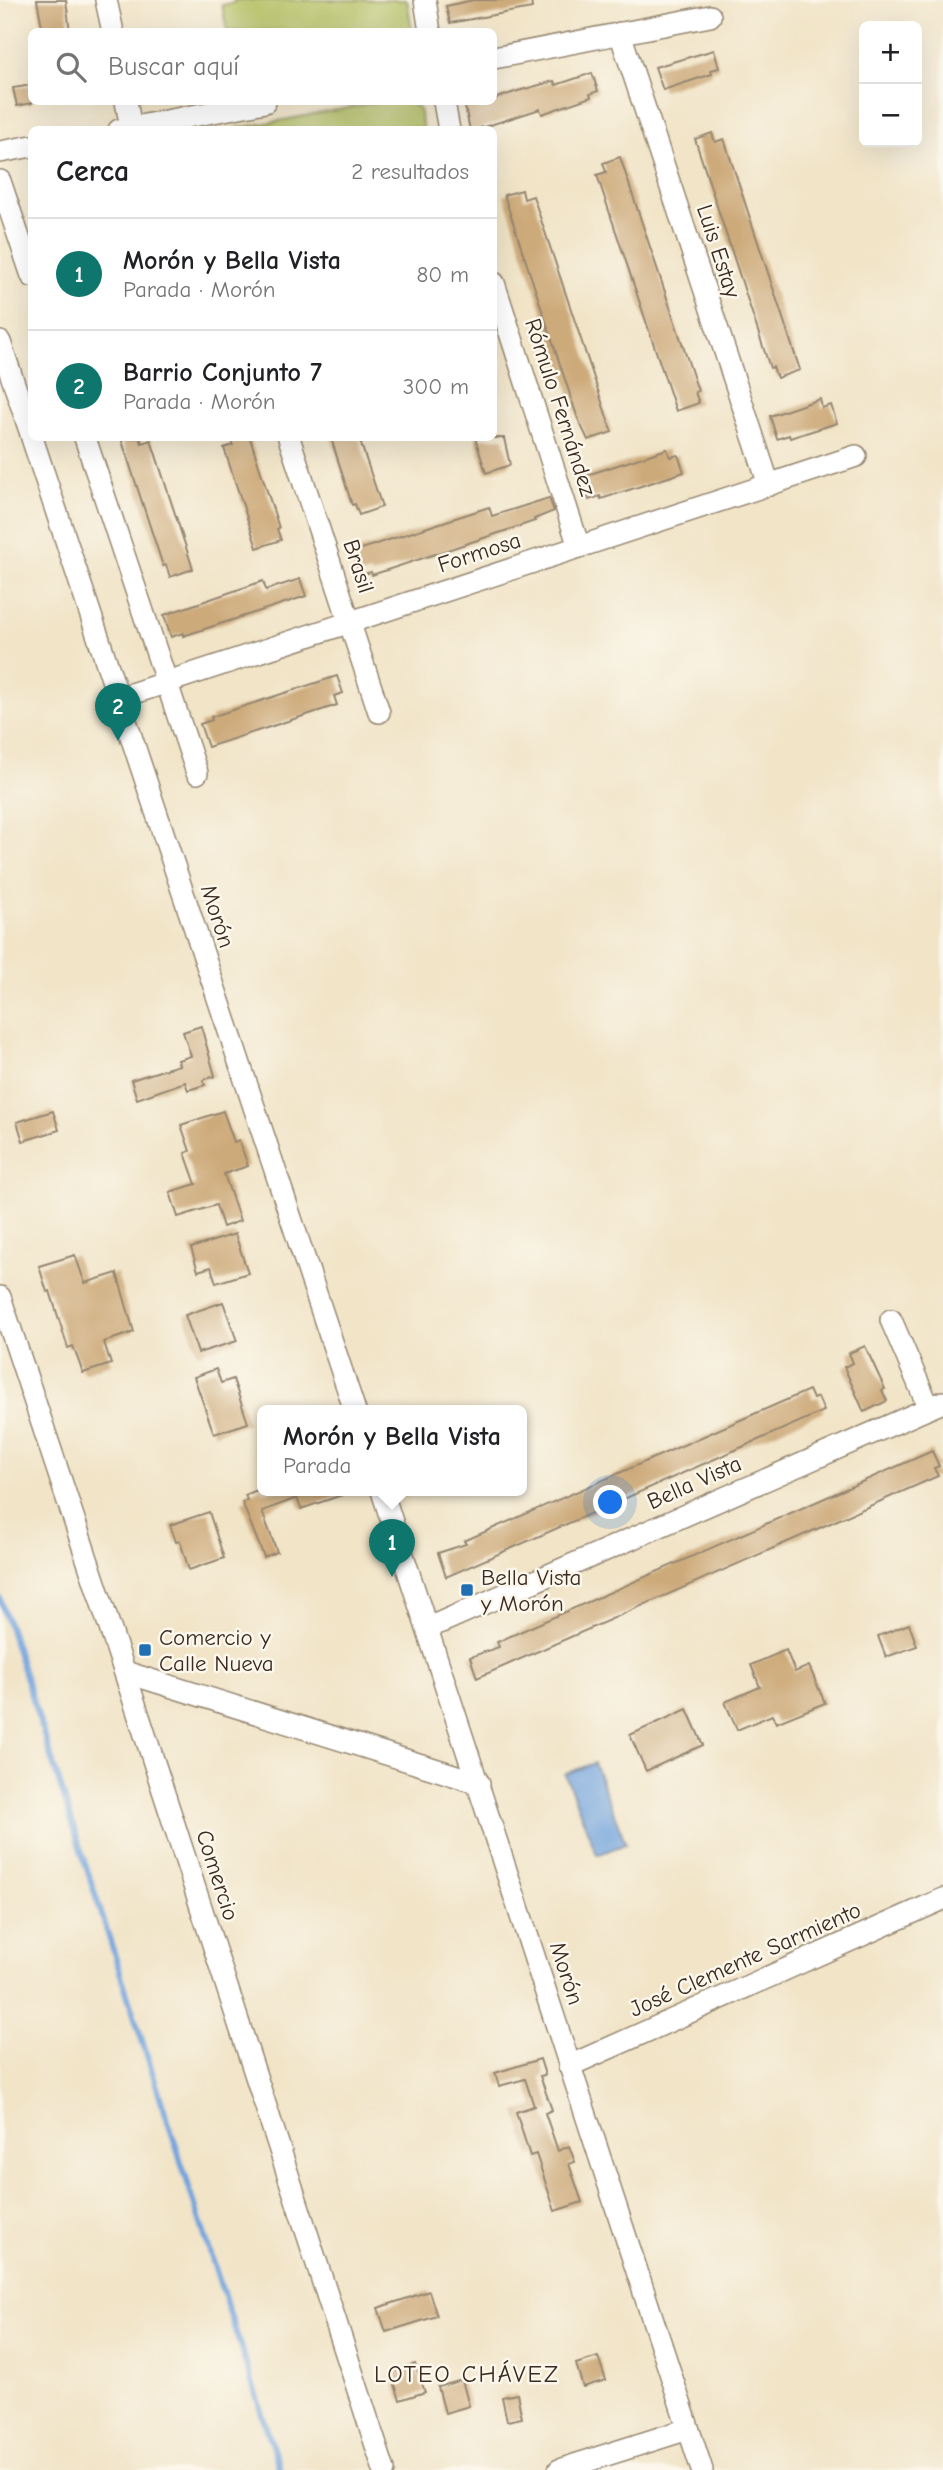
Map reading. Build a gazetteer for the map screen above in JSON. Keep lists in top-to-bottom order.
{
  "streets": {
    "street": [
      "Luis Estay",
      "Rómulo Fernández",
      "Formosa",
      "Brasil",
      "Morón",
      "Bella Vista",
      "Comercio",
      "José Clemente Sarmiento"
    ]
  },
  "crossings": [
    ["Luis Estay", "Formosa"],
    ["Rómulo Fernández", "Formosa"],
    ["Formosa", "Brasil"],
    ["Formosa", "Morón"],
    ["Morón", "Bella Vista"],
    ["Morón", "José Clemente Sarmiento"]
  ],
  "districts": ["LOTEO CHÁVEZ"],
  "places": {
    "transit": ["Bella Vista y Morón", "Comercio y Calle Nueva"]
  },
  "page": {
    "map_buttons": ["+", "−"],
    "search": "Buscar aquí",
    "heading": ["Cerca", "2 resultados"],
    "list": [
      {
        "mark": "1",
        "name": "Morón y Bella Vista",
        "note": "Parada · Morón",
        "value": "80 m"
      },
      {
        "mark": "2",
        "name": "Barrio Conjunto 7",
        "note": "Parada · Morón",
        "value": "300 m"
      }
    ],
    "pins": ["2", "1"],
    "popup": ["Morón y Bella Vista", "Parada"]
  }
}
